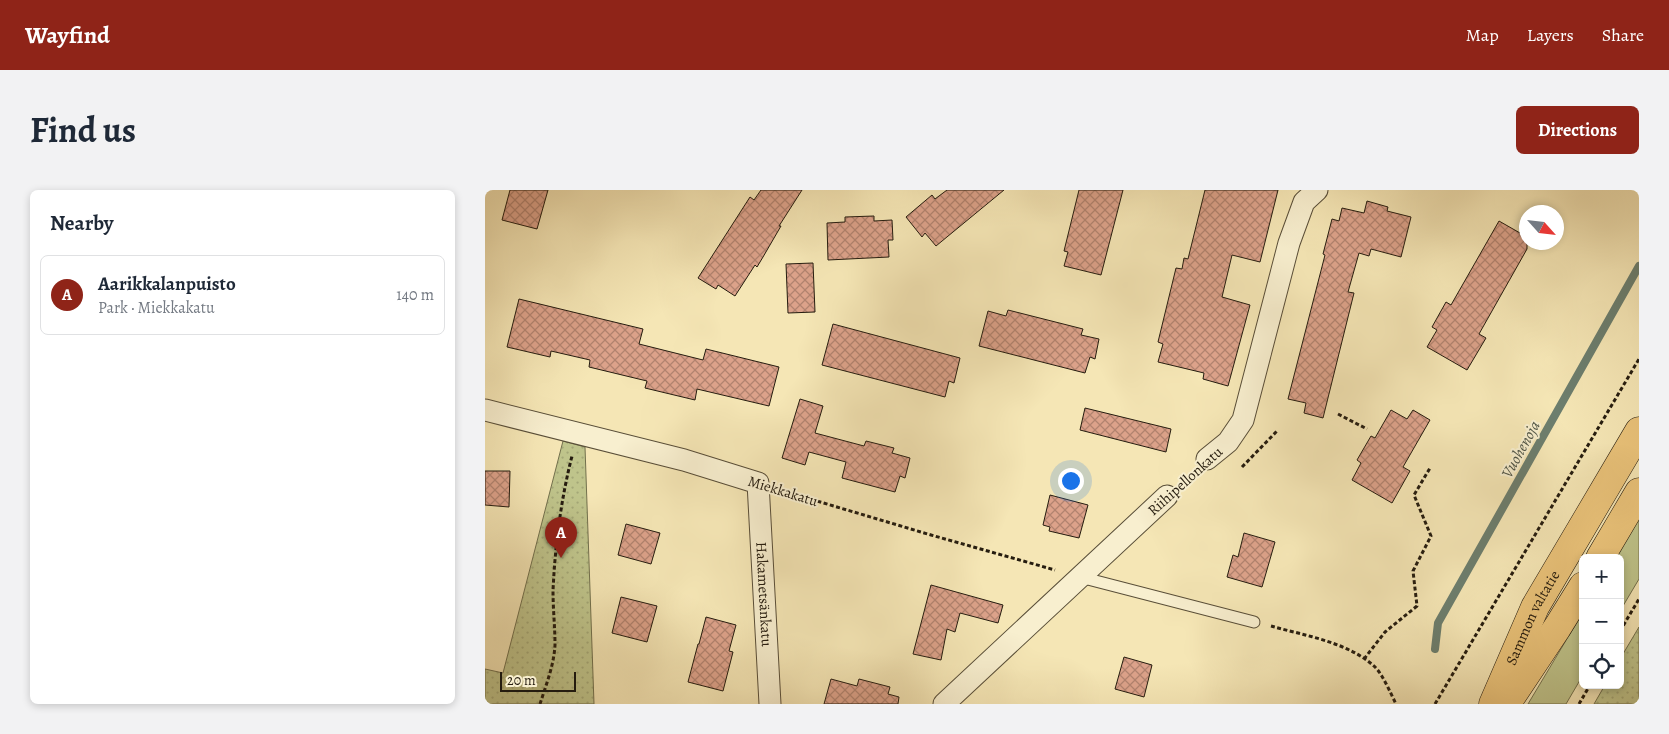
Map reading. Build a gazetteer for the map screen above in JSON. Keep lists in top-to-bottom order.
{
  "streets": {
    "main road": ["Sammon valtatie"],
    "street": ["Riihipellonkatu", "Miekkakatu", "Hakametsänkatu"]
  },
  "crossings": [
    ["Riihipellonkatu", "Miekkakatu"],
    ["Miekkakatu", "Hakametsänkatu"]
  ],
  "water": ["Vuohenoja"],
  "scale_bar": "20 m",
  "north": "bottom right",
  "page": {
    "header": "Wayfind",
    "nav": ["Map", "Layers", "Share"],
    "title": "Find us",
    "buttons": "Directions",
    "heading": "Nearby",
    "list": [
      {
        "mark": "A",
        "name": "Aarikkalanpuisto",
        "note": "Park · Miekkakatu",
        "value": "140 m"
      }
    ],
    "pins": "A",
    "map_buttons": ["+", "−"],
    "scale": "20 m"
  }
}
